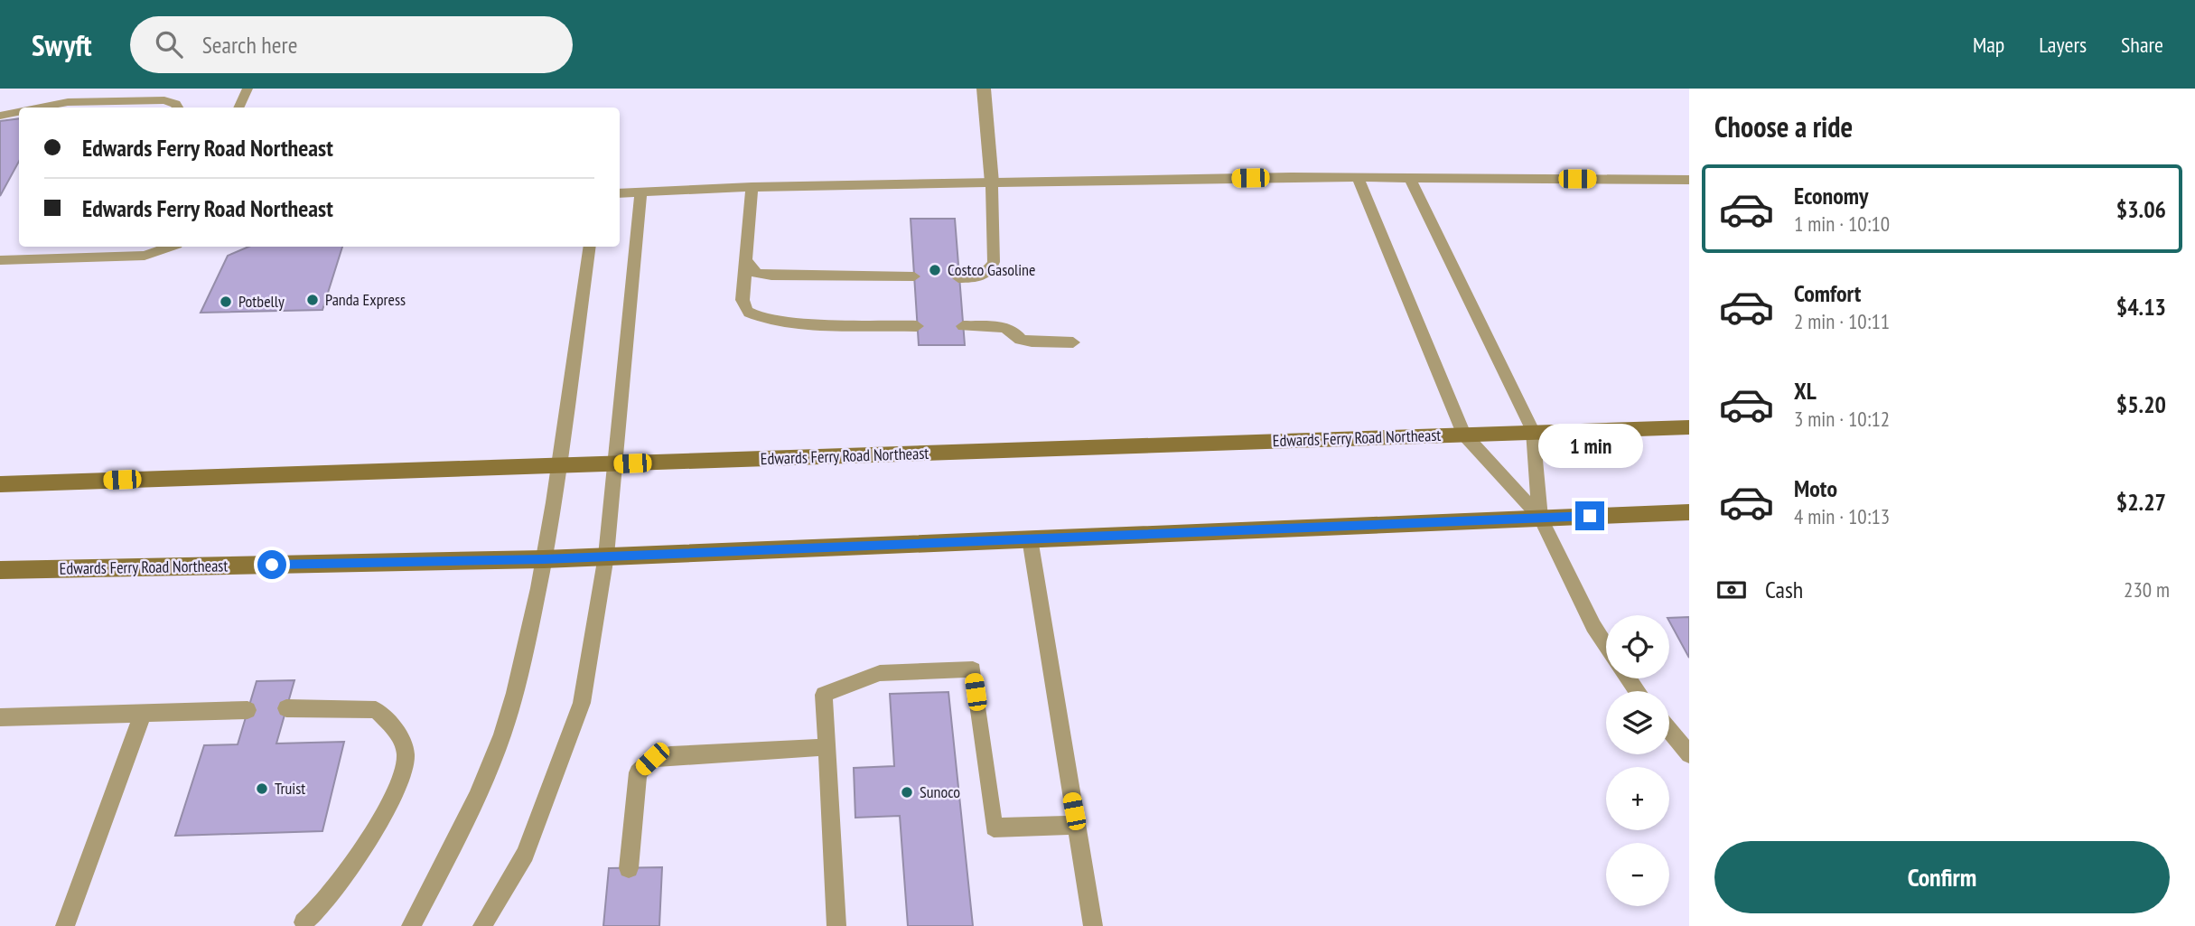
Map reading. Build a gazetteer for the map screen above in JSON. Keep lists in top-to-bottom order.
{
  "streets": {
    "main road": ["Edwards Ferry Road Northeast"]
  },
  "places": [
    "Costco Gasoline",
    "Panda Express",
    "Potbelly",
    "Truist",
    "Sunoco"
  ],
  "page": {
    "header": "Swyft",
    "search": "Search here",
    "nav": ["Map", "Layers", "Share"],
    "heading": "Choose a ride",
    "banner": ["Edwards Ferry Road Northeast", "Edwards Ferry Road Northeast"],
    "list": [
      {
        "name": "Economy",
        "note": "1 min · 10:10",
        "value": "$3.06"
      },
      {
        "name": "Comfort",
        "note": "2 min · 10:11",
        "value": "$4.13"
      },
      {
        "name": "XL",
        "note": "3 min · 10:12",
        "value": "$5.20"
      },
      {
        "name": "Moto",
        "note": "4 min · 10:13",
        "value": "$2.27"
      }
    ],
    "bubble": "1 min",
    "pay": ["Cash", "230 m"],
    "map_buttons": ["+", "−"],
    "buttons": "Confirm"
  }
}
